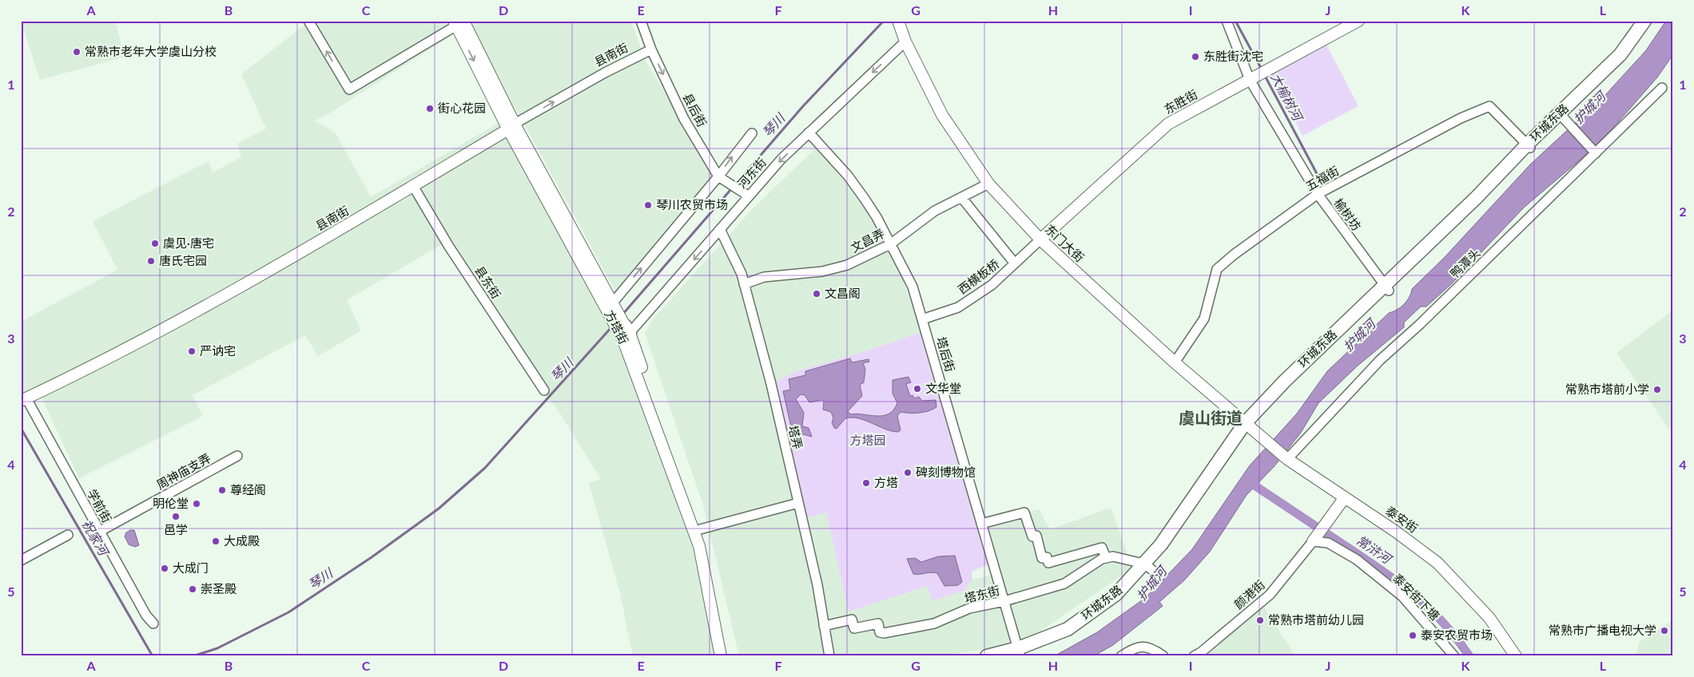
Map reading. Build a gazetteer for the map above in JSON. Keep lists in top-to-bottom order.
{
  "streets": {
    "main road": ["环城东路"],
    "street": [
      "县南街",
      "东胜街",
      "县后街",
      "河东街",
      "五福街",
      "榆树坊",
      "文昌弄",
      "东门大街",
      "鸭潭头",
      "西横板桥",
      "县东街",
      "方塔街",
      "塔后街",
      "塔弄",
      "周神庙支弄",
      "学前街",
      "泰安街",
      "塔东街",
      "颜港街",
      "泰安街下塘"
    ]
  },
  "crossings": [
    ["县南街", "县后街"],
    ["县南街", "县东街"],
    ["县南街", "方塔街"],
    ["县南街", "学前街"],
    ["东胜街", "榆树坊"],
    ["东胜街", "东门大街"],
    ["东胜街", "西横板桥"],
    ["县后街", "河东街"],
    ["环城东路", "五福街"],
    ["环城东路", "榆树坊"],
    ["环城东路", "东门大街"],
    ["环城东路", "塔后街"],
    ["环城东路", "泰安街"],
    ["河东街", "东门大街"],
    ["河东街", "方塔街"],
    ["河东街", "塔后街"],
    ["河东街", "塔弄"],
    ["五福街", "榆树坊"],
    ["五福街", "东门大街"],
    ["文昌弄", "东门大街"],
    ["文昌弄", "塔后街"],
    ["文昌弄", "塔弄"],
    ["东门大街", "西横板桥"],
    ["东门大街", "泰安街"],
    ["鸭潭头", "泰安街"],
    ["西横板桥", "塔后街"],
    ["塔后街", "塔东街"],
    ["塔弄", "塔东街"],
    ["周神庙支弄", "学前街"],
    ["颜港街", "泰安街下塘"]
  ],
  "one_way": ["县后街"],
  "districts": ["虞山街道"],
  "water": [
    "大榆树河",
    "护城河",
    "琴川",
    "祝家河",
    "常浒河"
  ],
  "parks": ["方塔园"],
  "places": [
    "常熟市老年大学虞山分校",
    "东胜街沈宅",
    "街心花园",
    "琴川农贸市场",
    "虞见·唐宅",
    "唐氏宅园",
    "文昌阁",
    "严讷宅",
    "文华堂",
    "常熟市塔前小学",
    "碑刻博物馆",
    "方塔",
    "尊经阁",
    "明伦堂",
    "邑学",
    "大成殿",
    "大成门",
    "崇圣殿",
    "常熟市塔前幼儿园",
    "常熟市广播电视大学",
    "泰安农贸市场"
  ],
  "grid": {
    "columns": [
      "A",
      "B",
      "C",
      "D",
      "E",
      "F",
      "G",
      "H",
      "I",
      "J",
      "K",
      "L"
    ],
    "rows": [
      "1",
      "2",
      "3",
      "4",
      "5"
    ]
  }
}
